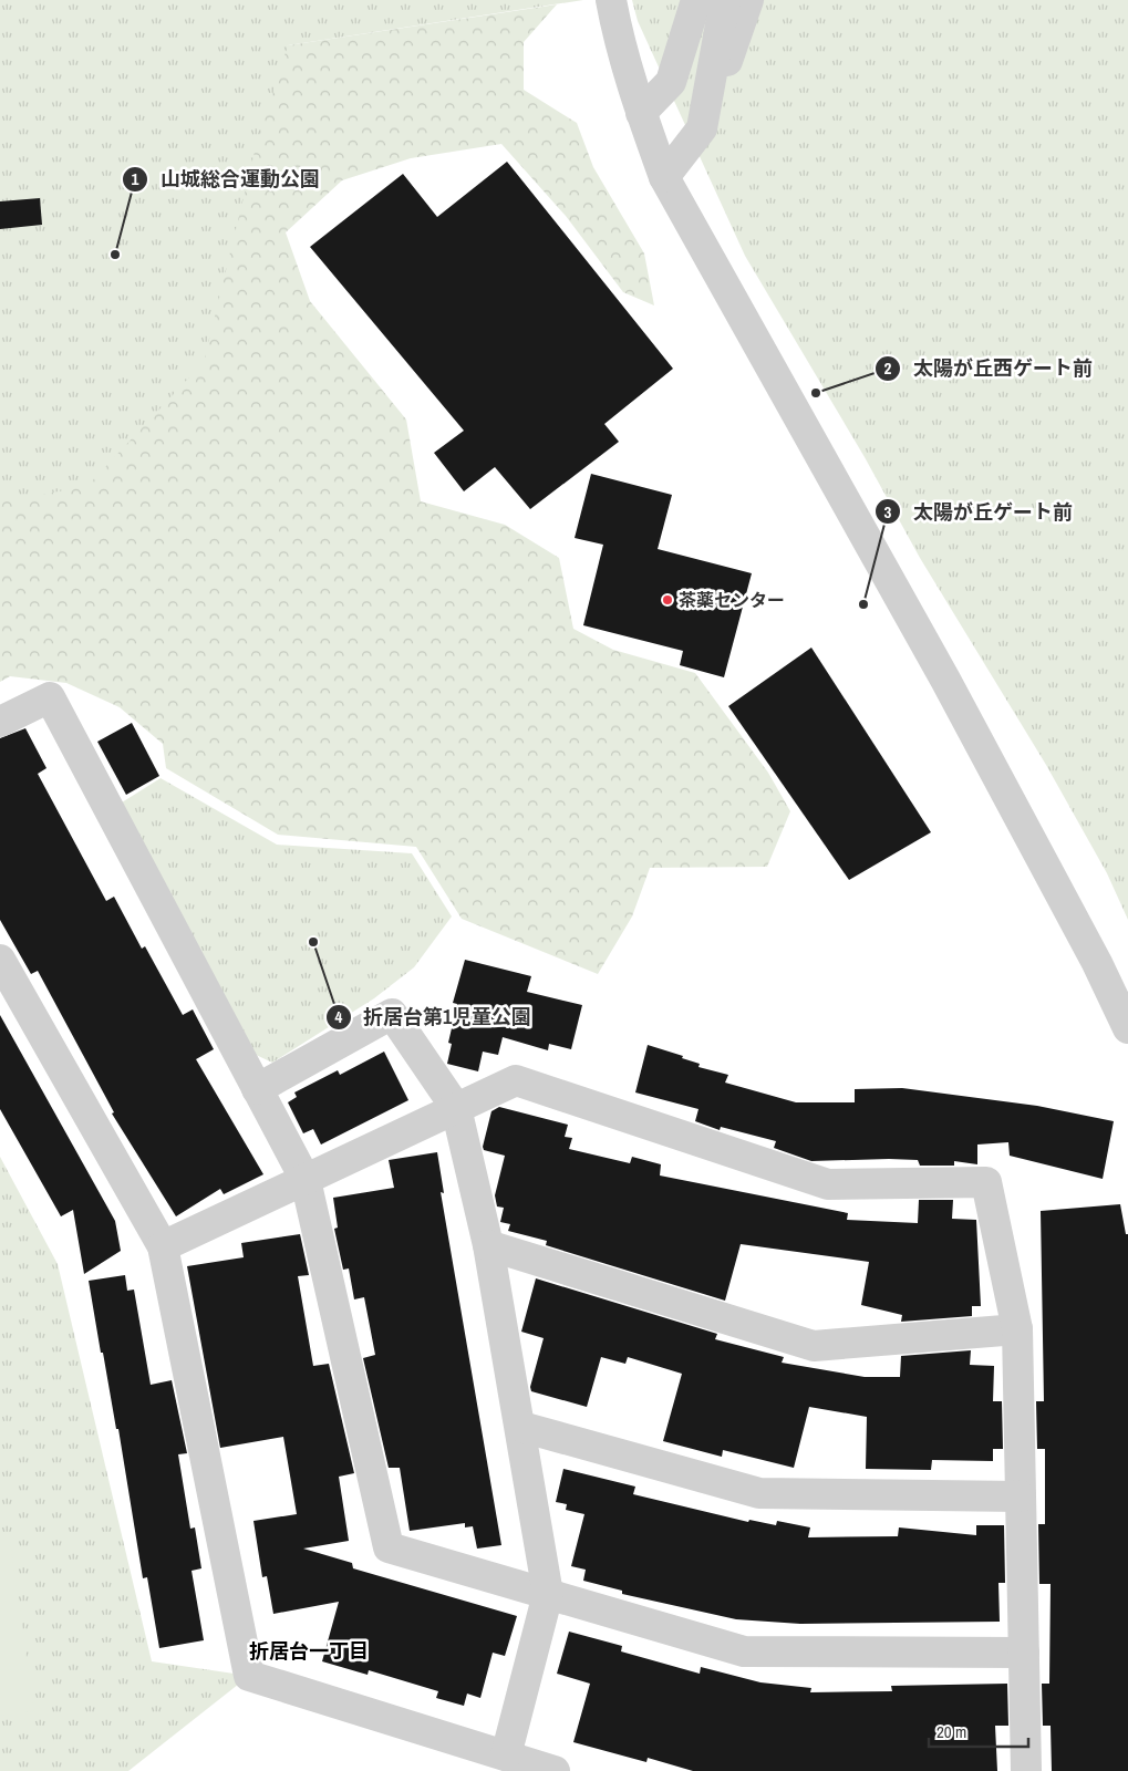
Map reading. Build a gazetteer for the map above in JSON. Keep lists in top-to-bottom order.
{
  "districts": ["折居台一丁目"],
  "places": [
    "山城総合運動公園",
    "太陽が丘西ゲート前",
    "茶薬センター",
    "太陽が丘ゲート前",
    "折居台第1児童公園"
  ],
  "scale_bar": "20 m"
}
